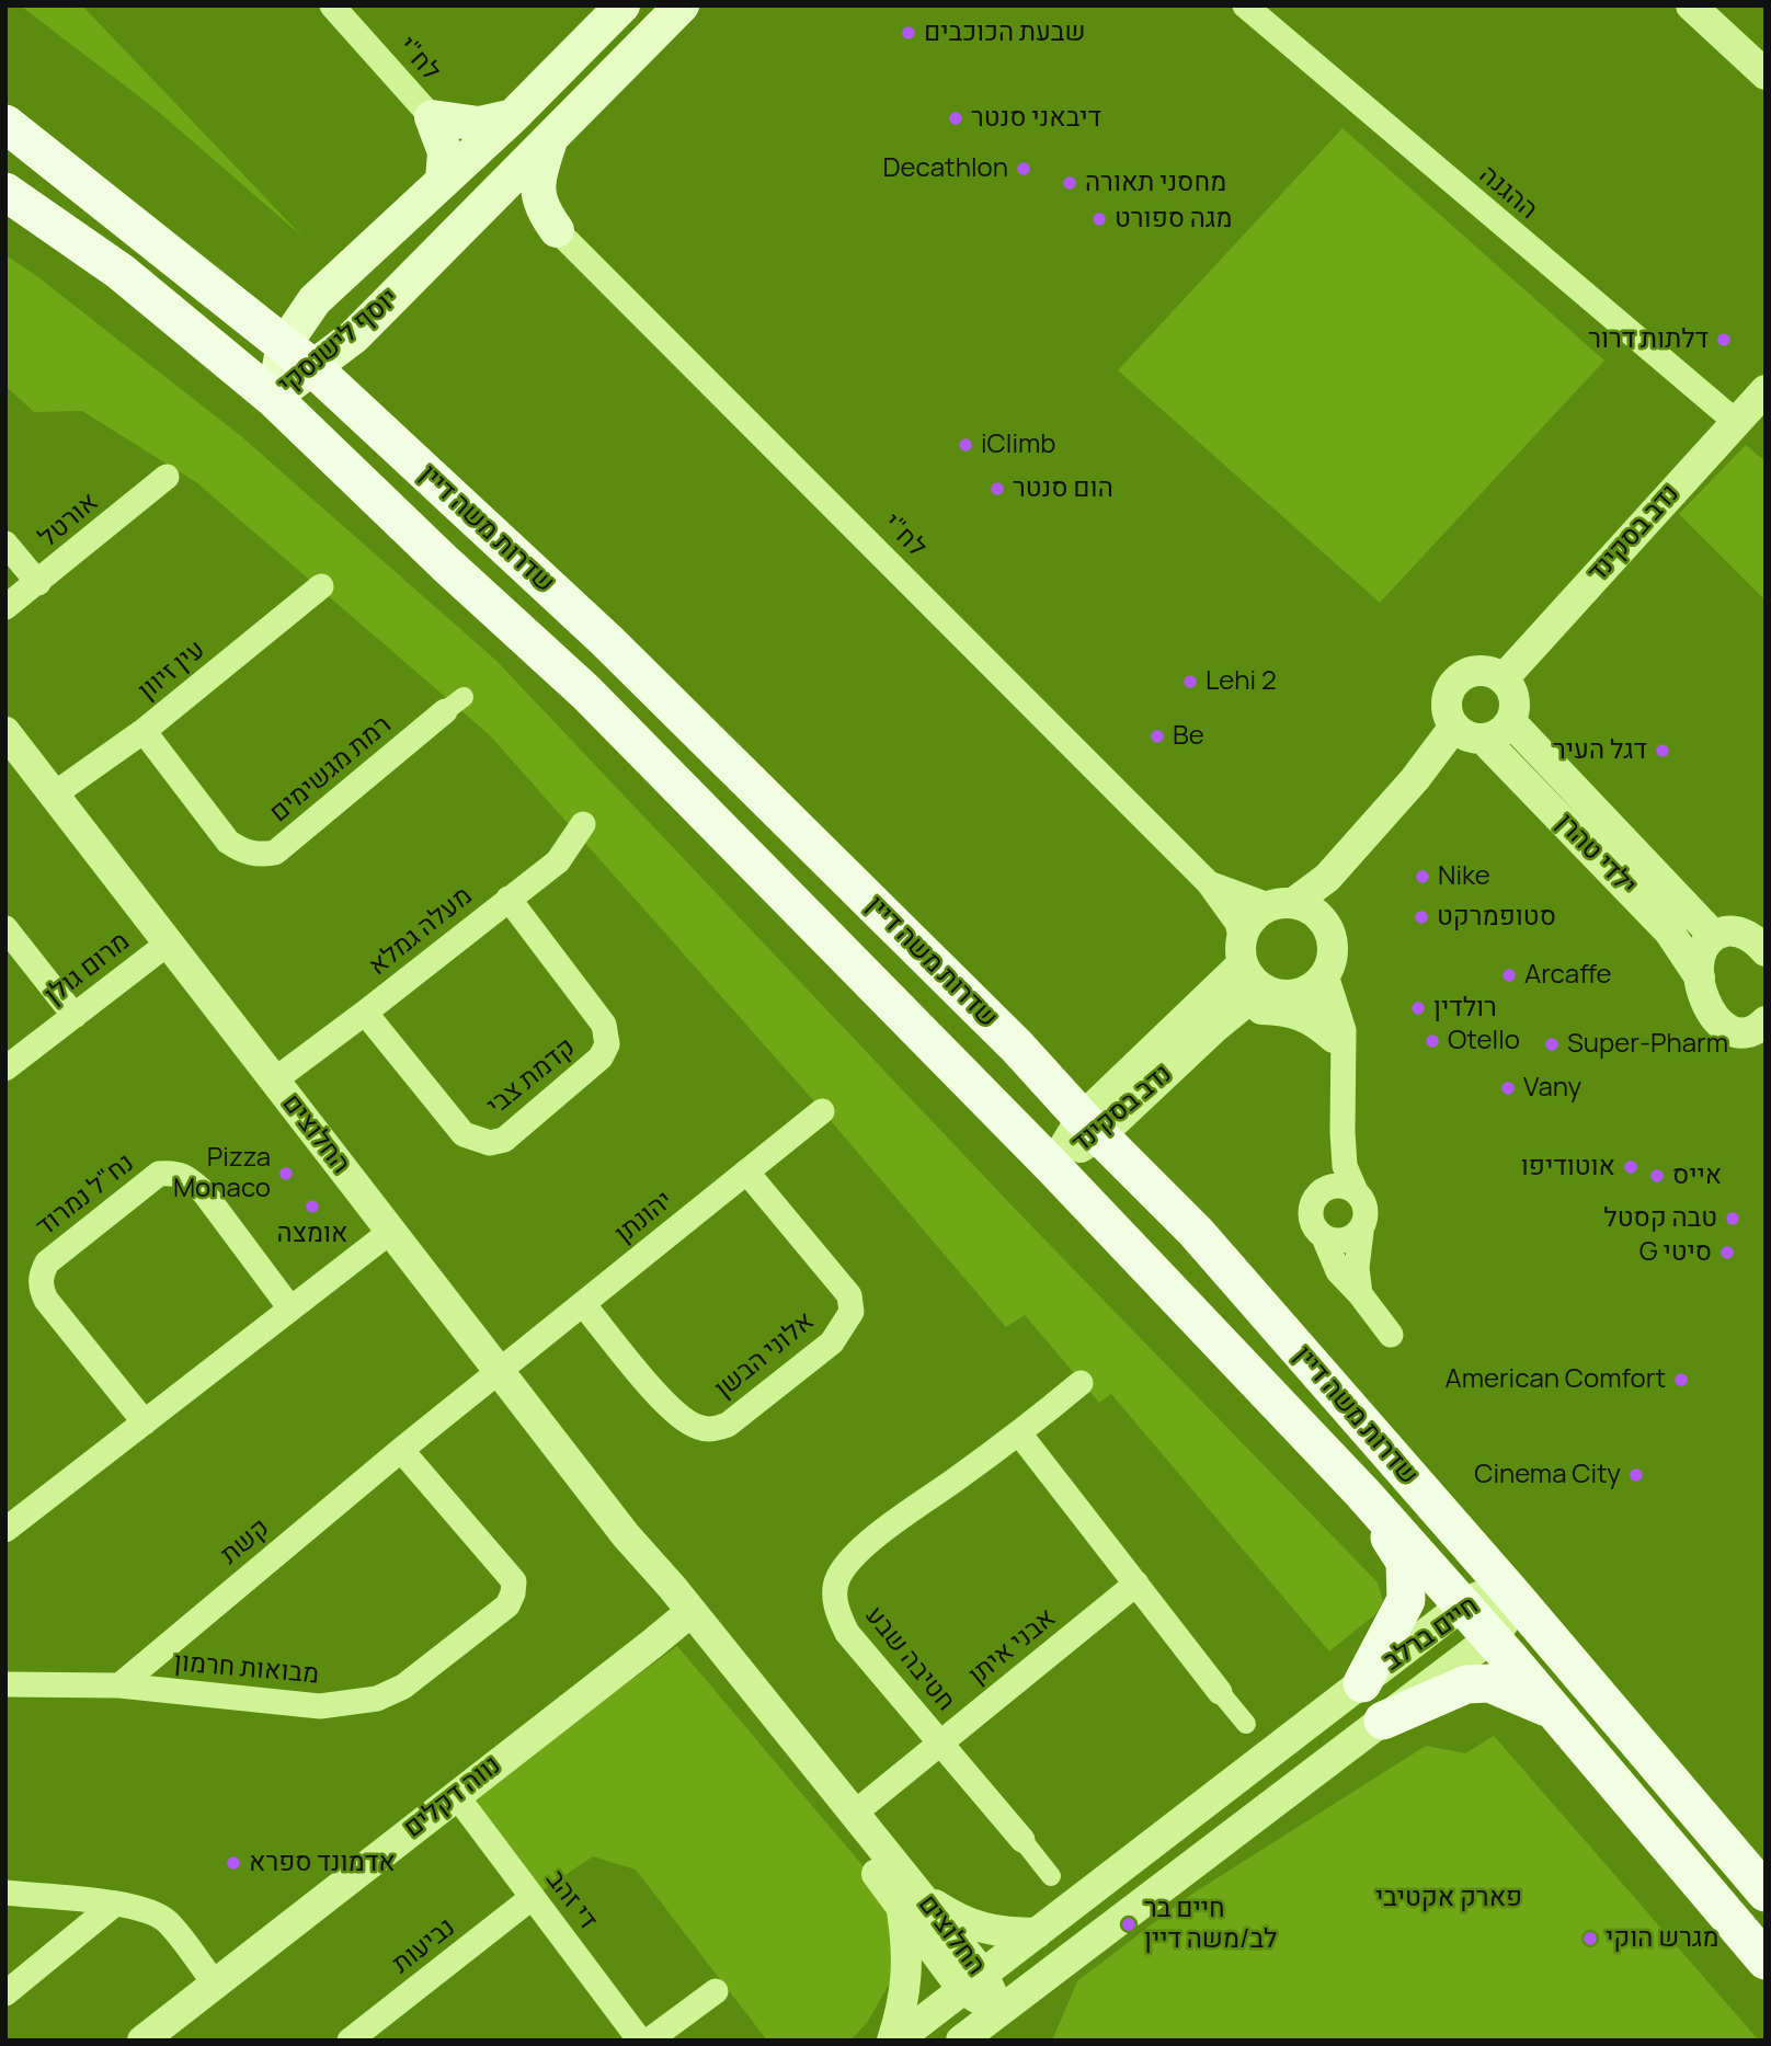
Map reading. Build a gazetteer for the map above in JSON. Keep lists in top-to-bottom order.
{
  "streets": {
    "main road": ["יוסף לישנסקי", "שדרות משה דיין"],
    "street": [
      "לח\"י",
      "ההגנה",
      "אורטל",
      "נדב בסקינד",
      "עין זיוון",
      "רמת מגשימים",
      "ילדי טהרן",
      "מעלה גמלא",
      "מרום גולן",
      "קדמת צבי",
      "החלוצים",
      "נח\"ל נמרוד",
      "יהונתן",
      "אלוני הבשן",
      "קשת",
      "חיים ברלב",
      "אבני איתן",
      "חטיבה שבע",
      "מבואות חרמון",
      "נווה דקלים",
      "די זהב",
      "נביעות"
    ]
  },
  "crossings": [
    ["לח\"י", "נדב בסקינד"],
    ["ההגנה", "נדב בסקינד"],
    ["יוסף לישנסקי", "שדרות משה דיין"],
    ["שדרות משה דיין", "נדב בסקינד"],
    ["שדרות משה דיין", "חיים ברלב"],
    ["נדב בסקינד", "ילדי טהרן"],
    ["עין זיוון", "רמת מגשימים"],
    ["עין זיוון", "החלוצים"],
    ["מעלה גמלא", "קדמת צבי"],
    ["מעלה גמלא", "החלוצים"],
    ["מרום גולן", "החלוצים"],
    ["החלוצים", "יהונתן"],
    ["החלוצים", "קשת"],
    ["החלוצים", "חיים ברלב"],
    ["החלוצים", "אבני איתן"],
    ["החלוצים", "נווה דקלים"],
    ["יהונתן", "אלוני הבשן"],
    ["יהונתן", "קשת"],
    ["קשת", "מבואות חרמון"],
    ["אבני איתן", "חטיבה שבע"],
    ["נווה דקלים", "די זהב"],
    ["די זהב", "נביעות"]
  ],
  "parks": ["פארק אקטיבי"],
  "places": [
    "שבעת הכוכבים",
    "דיבאני סנטר",
    "Decathlon",
    "מחסני תאורה",
    "מגה ספורט",
    "דלתות דרור",
    "iClimb",
    "הום סנטר",
    "Lehi 2",
    "Be",
    "דגל העיר",
    "Nike",
    "סטופמרקט",
    "Arcaffe",
    "רולדין",
    "Otello",
    "Super-Pharm",
    "Vany",
    "אוטודיפו",
    "Pizza Monaco",
    "אייס",
    "אומצה",
    "טבה קסטל",
    "G סיטי",
    "American Comfort",
    "Cinema City",
    "אדמונד ספרא",
    "חיים בר לב/משה דיין",
    "מגרש הוקי"
  ]
}
